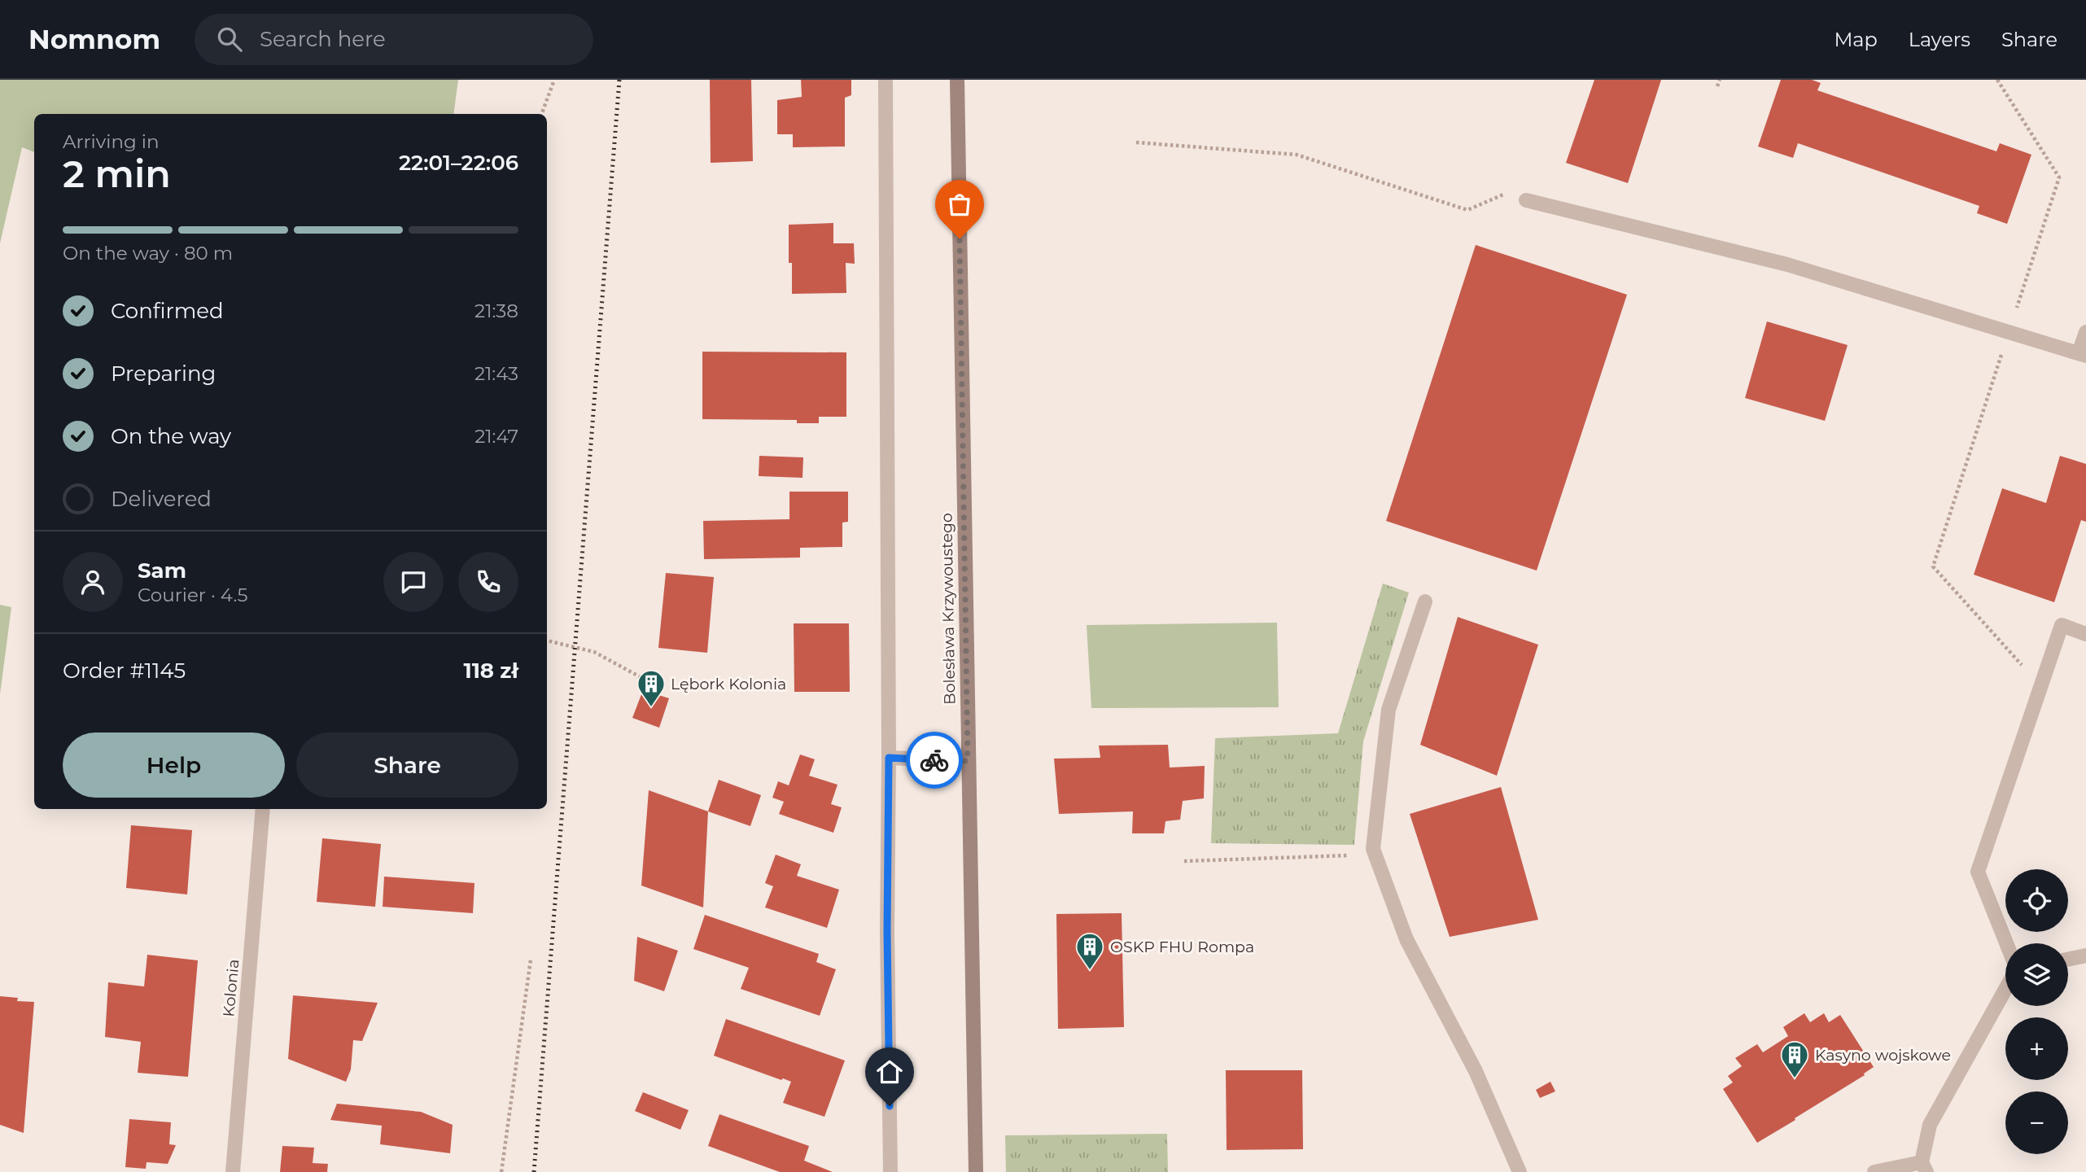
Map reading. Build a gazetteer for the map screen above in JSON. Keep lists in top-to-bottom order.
{
  "streets": {
    "main road": ["Bolesława Krzywoustego"],
    "street": ["Kolonia"]
  },
  "places": {
    "building": ["Lębork Kolonia", "OSKP FHU Rompa", "Kasyno wojskowe"]
  },
  "page": {
    "header": "Nomnom",
    "search": "Search here",
    "nav": ["Map", "Layers", "Share"],
    "heading": ["2 min", "Arriving in", "22:01–22:06"],
    "panel": [
      "Sam",
      "Courier · 4.5",
      "Order #1145",
      "118 zł"
    ],
    "bar": "On the way · 80 m",
    "list": [
      ["Confirmed", "21:38"],
      ["Preparing", "21:43"],
      ["On the way", "21:47"],
      "Delivered"
    ],
    "buttons": ["Help", "Share"],
    "map_buttons": ["+", "−"]
  }
}
